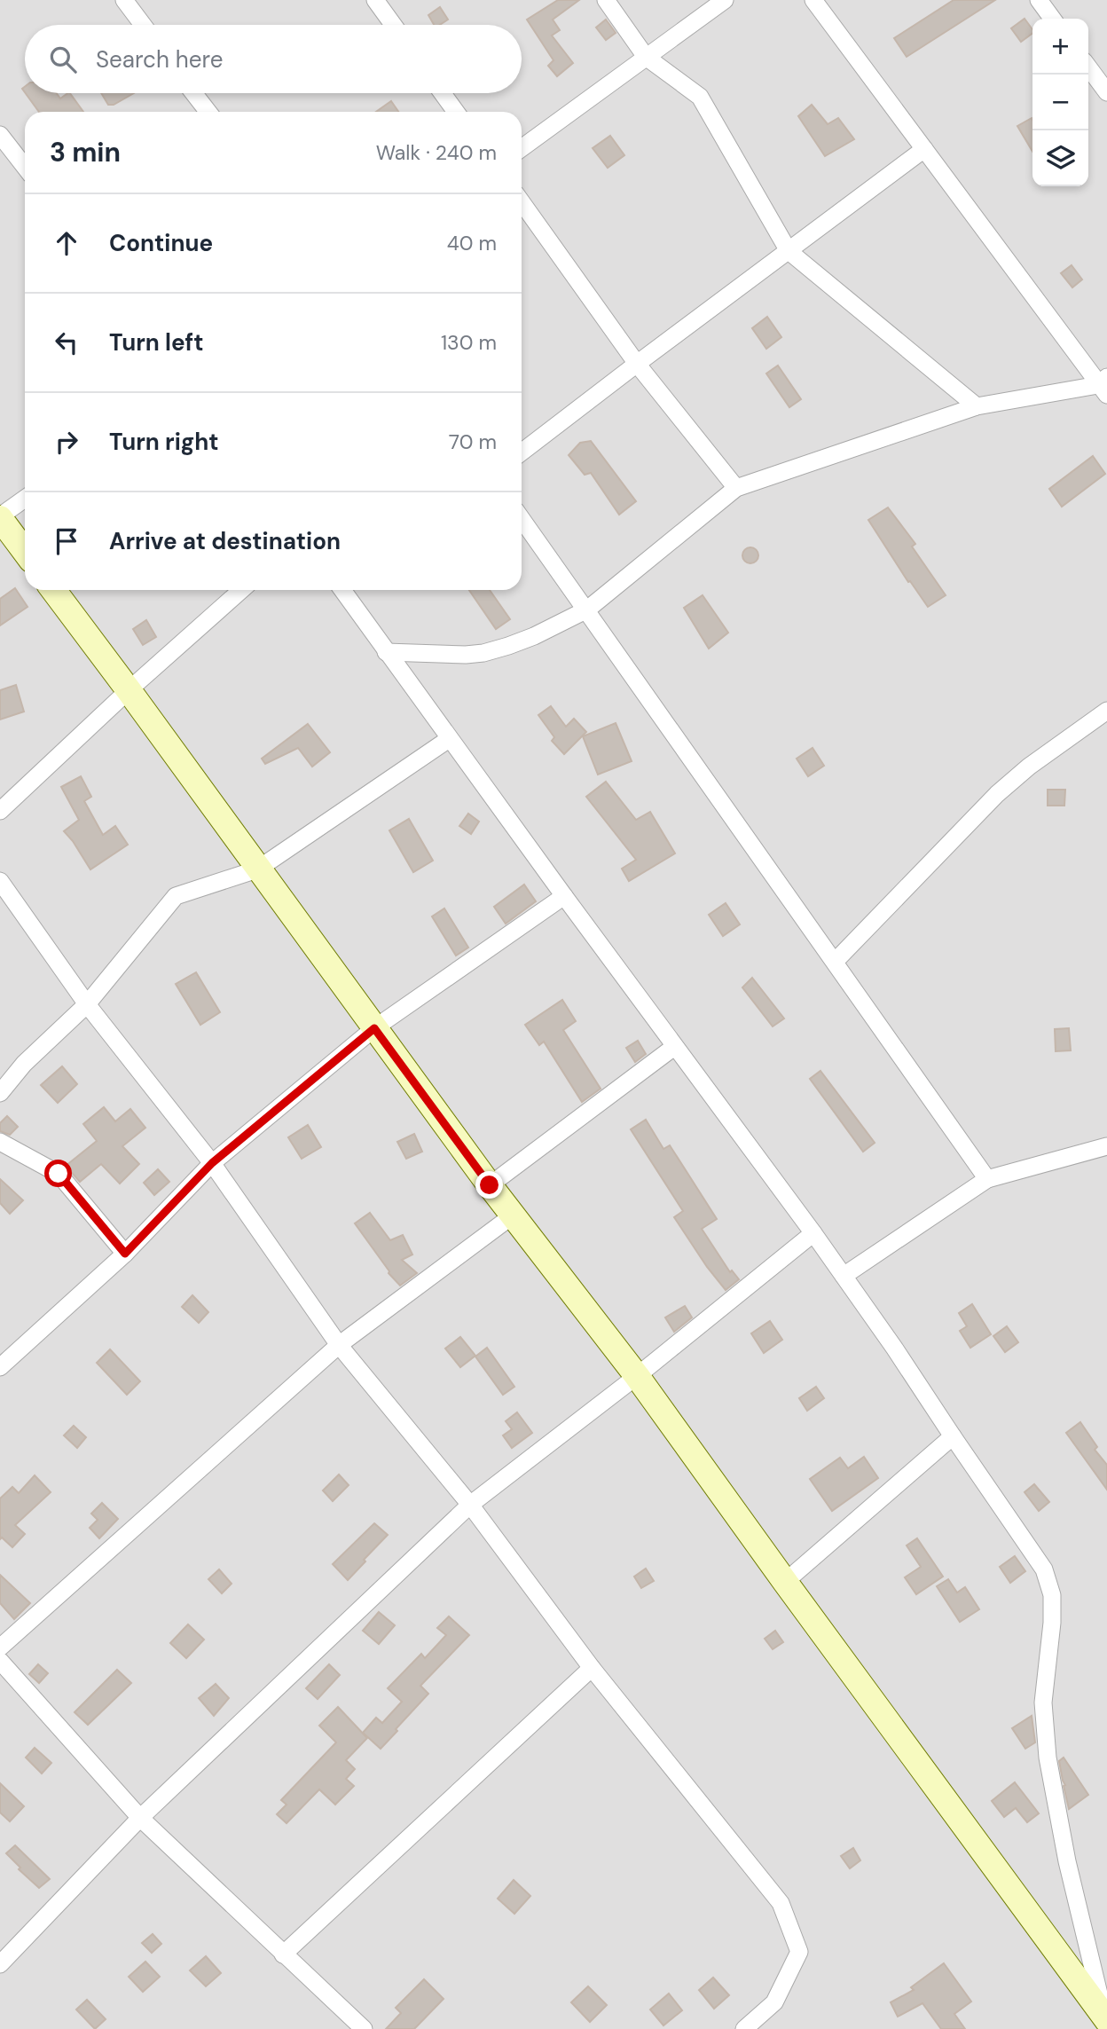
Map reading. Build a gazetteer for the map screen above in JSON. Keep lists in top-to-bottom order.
{
  "page": {
    "map_buttons": ["+", "−"],
    "search": "Search here",
    "heading": ["3 min", "Walk · 240 m"],
    "list": [
      ["Continue", "40 m"],
      ["Turn left", "130 m"],
      ["Turn right", "70 m"],
      "Arrive at destination"
    ]
  }
}
